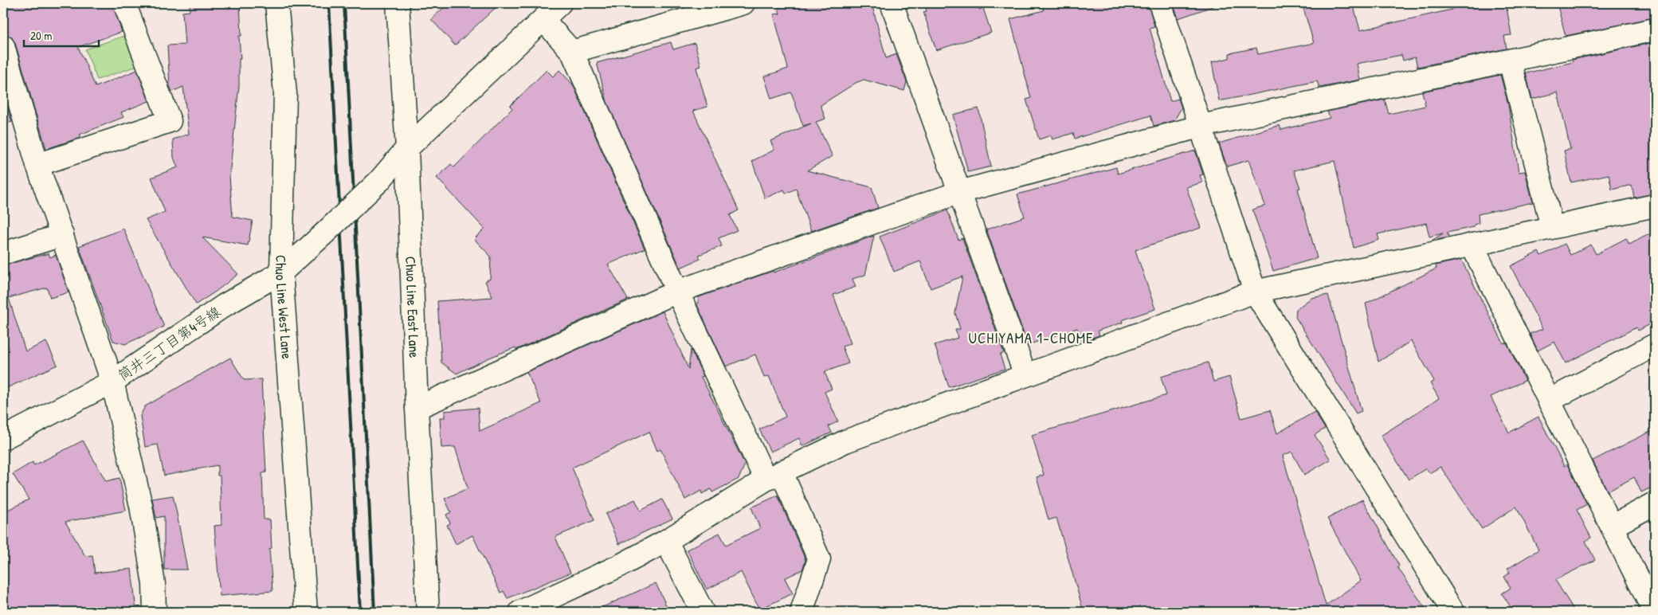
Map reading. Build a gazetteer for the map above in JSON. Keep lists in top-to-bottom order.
{
  "streets": {
    "street": ["Chuo Line West Lane", "Chuo Line East Lane", "筒井三丁目第4号線"]
  },
  "crossings": [
    ["Chuo Line West Lane", "筒井三丁目第4号線"],
    ["Chuo Line East Lane", "筒井三丁目第4号線"]
  ],
  "districts": ["UCHIYAMA 1-CHOME"],
  "scale_bar": "20 m"
}
